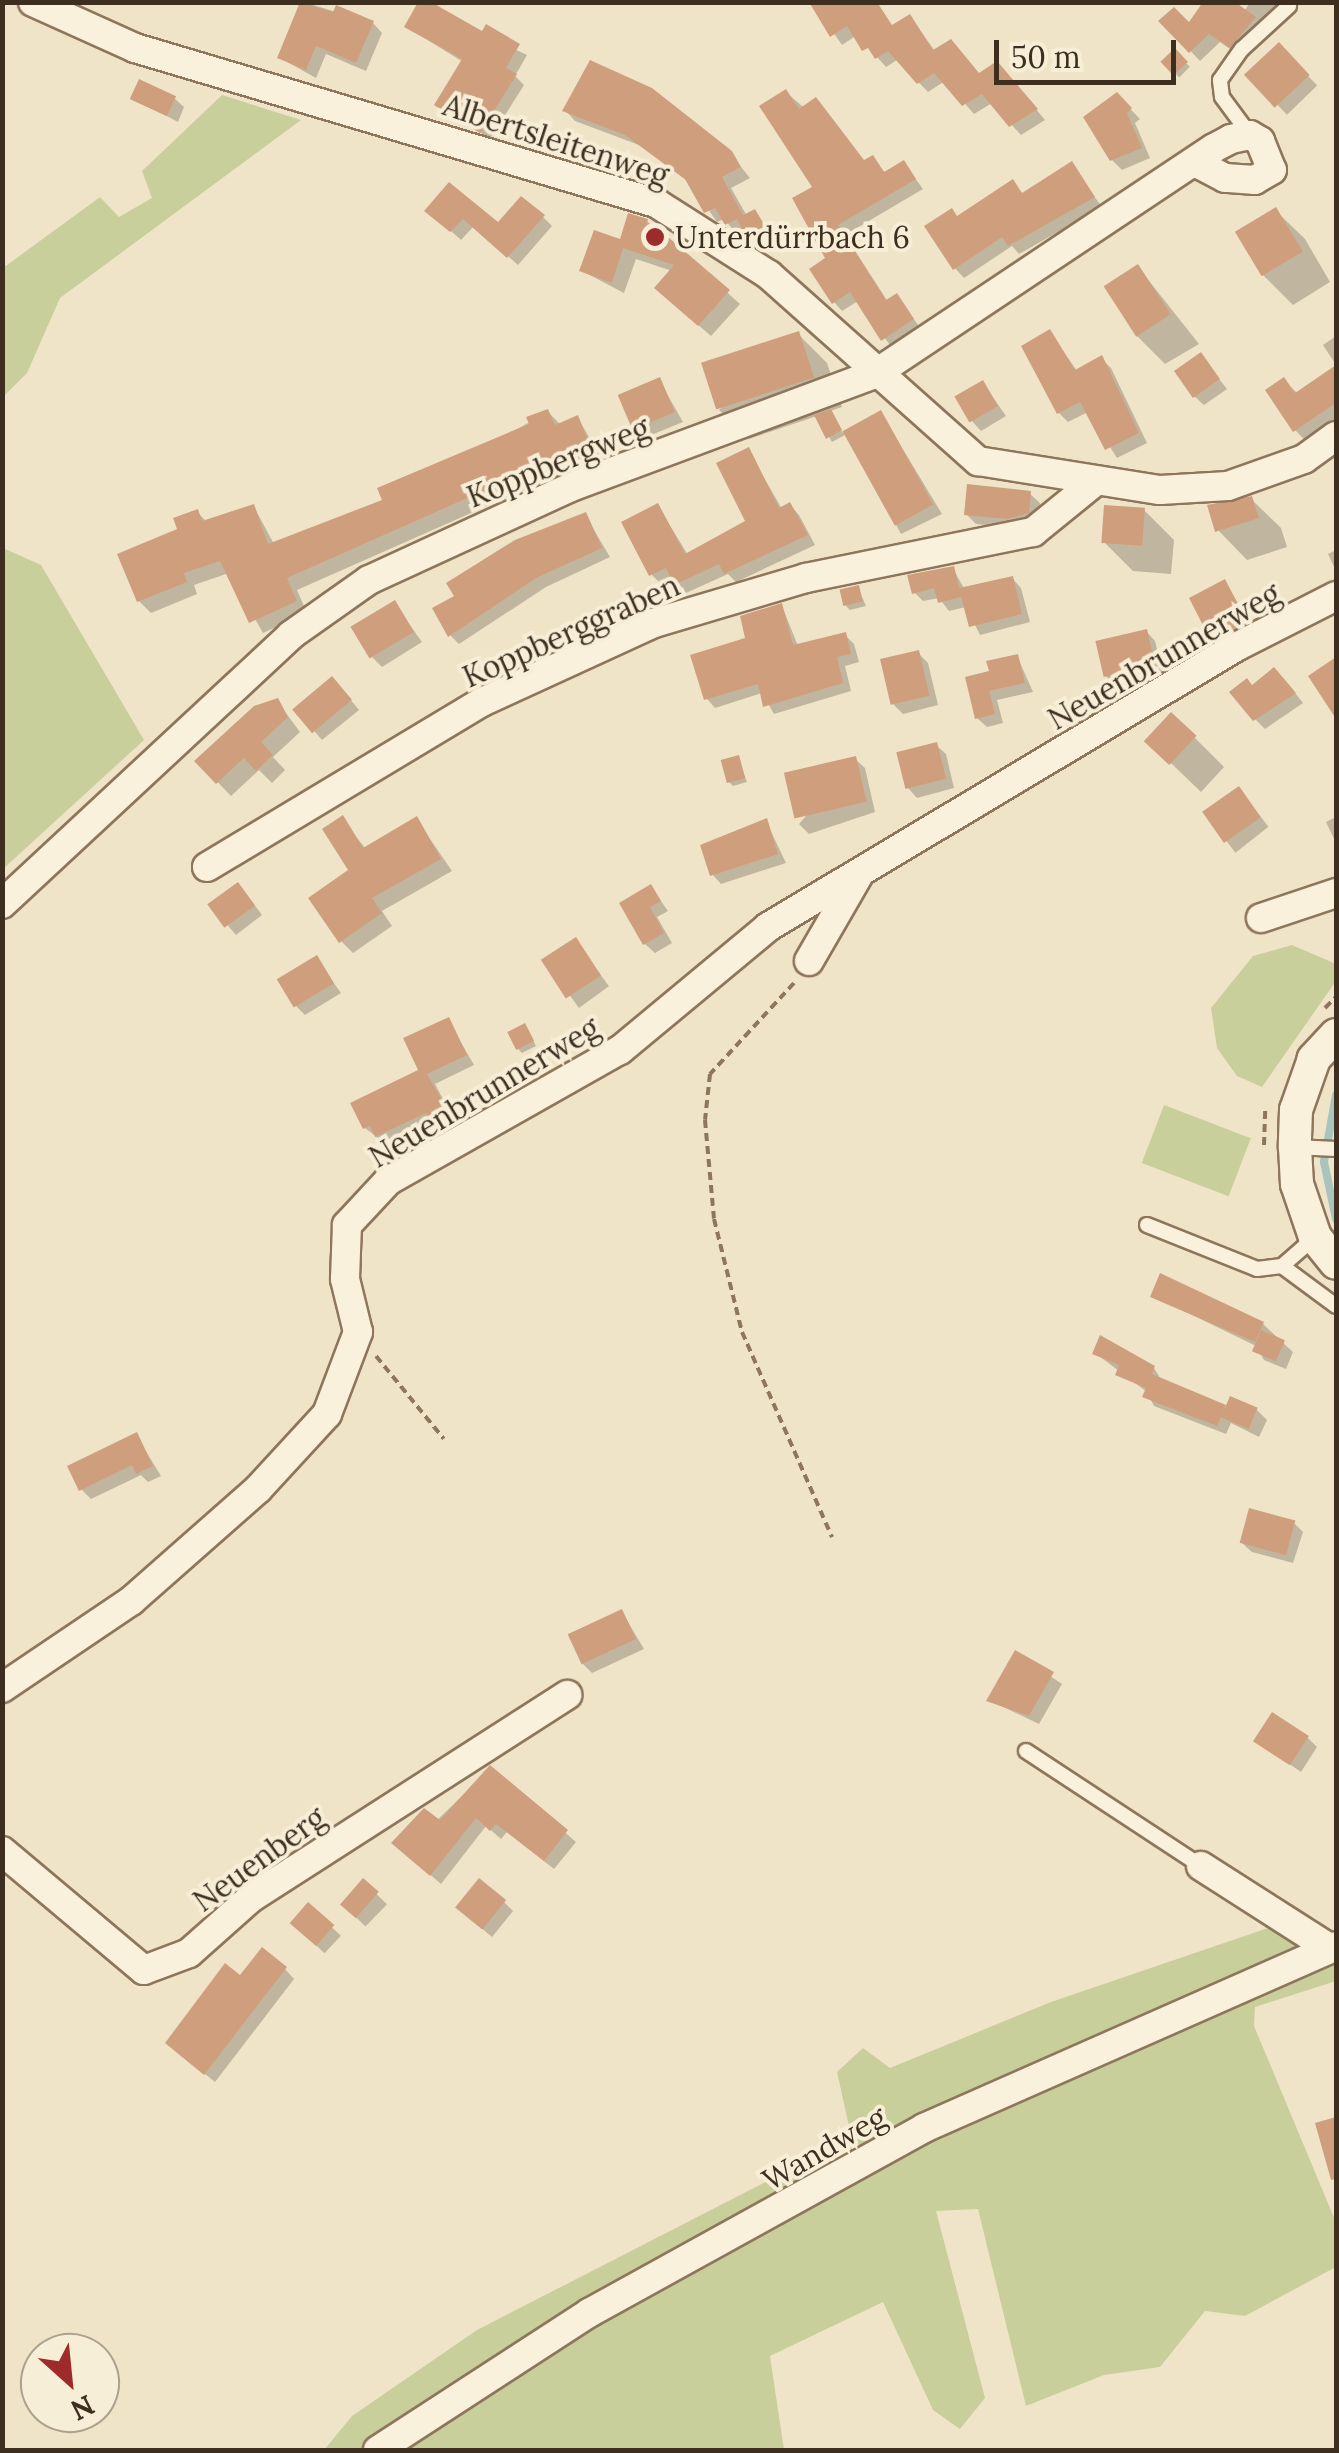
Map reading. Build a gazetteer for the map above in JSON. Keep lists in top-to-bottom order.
{
  "streets": {
    "street": [
      "Albertsleitenweg",
      "Koppbergweg",
      "Koppberggraben",
      "Neuenbrunnerweg",
      "Neuenberg",
      "Wandweg"
    ]
  },
  "crossings": [
    ["Albertsleitenweg", "Koppbergweg"],
    ["Albertsleitenweg", "Koppberggraben"]
  ],
  "places": ["Unterdürrbach 6"],
  "scale_bar": "50 m",
  "north": "bottom right"
}
